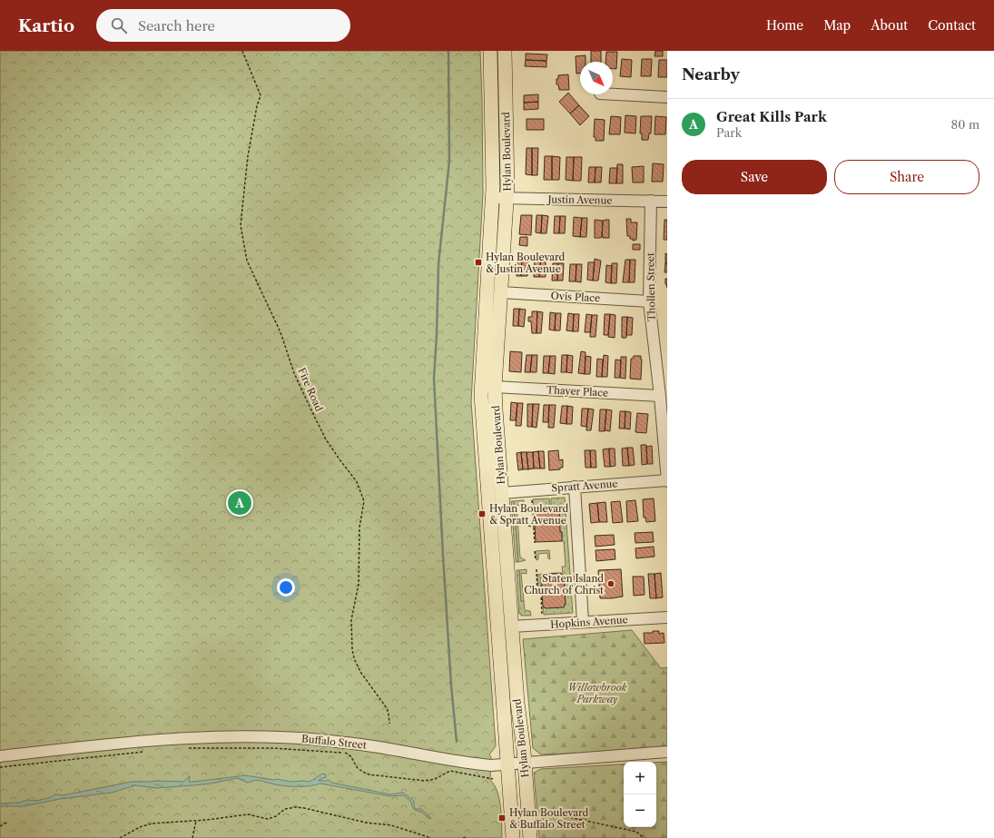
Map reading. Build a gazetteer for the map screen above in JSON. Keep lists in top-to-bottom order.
{
  "streets": {
    "main road": ["Hylan Boulevard"],
    "street": [
      "Justin Avenue",
      "Thollen Street",
      "Ovis Place",
      "Thayer Place",
      "Spratt Avenue",
      "Hopkins Avenue",
      "Buffalo Street"
    ],
    "path": ["Fire Road"]
  },
  "crossings": [
    ["Hylan Boulevard", "Justin Avenue"],
    ["Hylan Boulevard", "Ovis Place"],
    ["Hylan Boulevard", "Thayer Place"],
    ["Hylan Boulevard", "Spratt Avenue"],
    ["Hylan Boulevard", "Hopkins Avenue"],
    ["Hylan Boulevard", "Buffalo Street"],
    ["Justin Avenue", "Thollen Street"],
    ["Thollen Street", "Ovis Place"],
    ["Thollen Street", "Thayer Place"],
    ["Thollen Street", "Spratt Avenue"]
  ],
  "parks": ["Willowbrook Parkway"],
  "places": {
    "transit": ["Hylan Boulevard & Justin Avenue", "Hylan Boulevard & Spratt Avenue", "Hylan Boulevard & Buffalo Street"],
    "other": ["Staten Island Church of Christ"]
  },
  "north": "bottom right",
  "page": {
    "header": "Kartio",
    "search": "Search here",
    "nav": [
      "Home",
      "Map",
      "About",
      "Contact"
    ],
    "heading": "Nearby",
    "list": [
      {
        "mark": "A",
        "name": "Great Kills Park",
        "note": "Park",
        "value": "80 m"
      }
    ],
    "buttons": ["Save", "Share"],
    "pins": "A",
    "map_buttons": ["+", "−"]
  }
}
